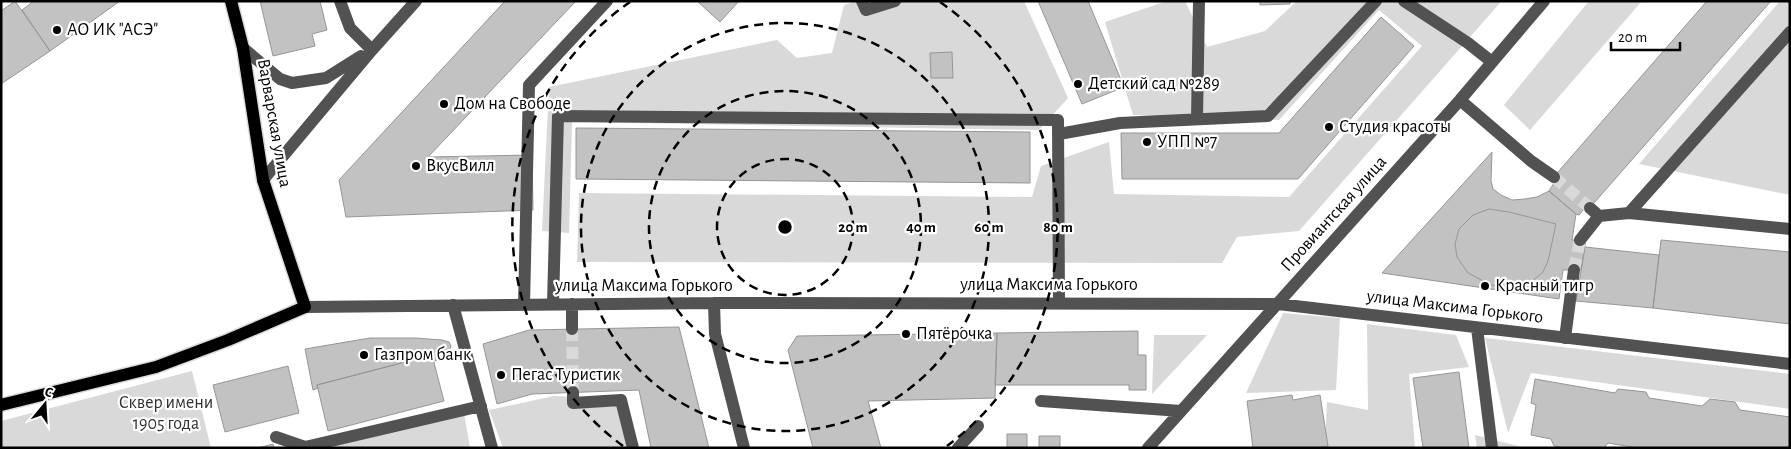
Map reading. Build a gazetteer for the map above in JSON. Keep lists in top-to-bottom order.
{
  "streets": {
    "main road": ["Варварская улица"],
    "street": ["Провиантская улица", "улица Максима Горького"]
  },
  "crossings": [
    ["Варварская улица", "улица Максима Горького"],
    ["Провиантская улица", "улица Максима Горького"]
  ],
  "parks": ["Сквер имени 1905 года"],
  "places": [
    "АО ИК \"АСЭ\"",
    "Детский сад №289",
    "Дом на Свободе",
    "Студия красоты",
    "УПП №7",
    "ВкусВилл",
    "Красный тигр",
    "Пятёрочка",
    "Газпром банк",
    "Пегас Туристик"
  ],
  "scale_bar": "20 m",
  "north": "top",
  "rings": [
    "20 m",
    "40 m",
    "60 m",
    "80 m"
  ]
}
